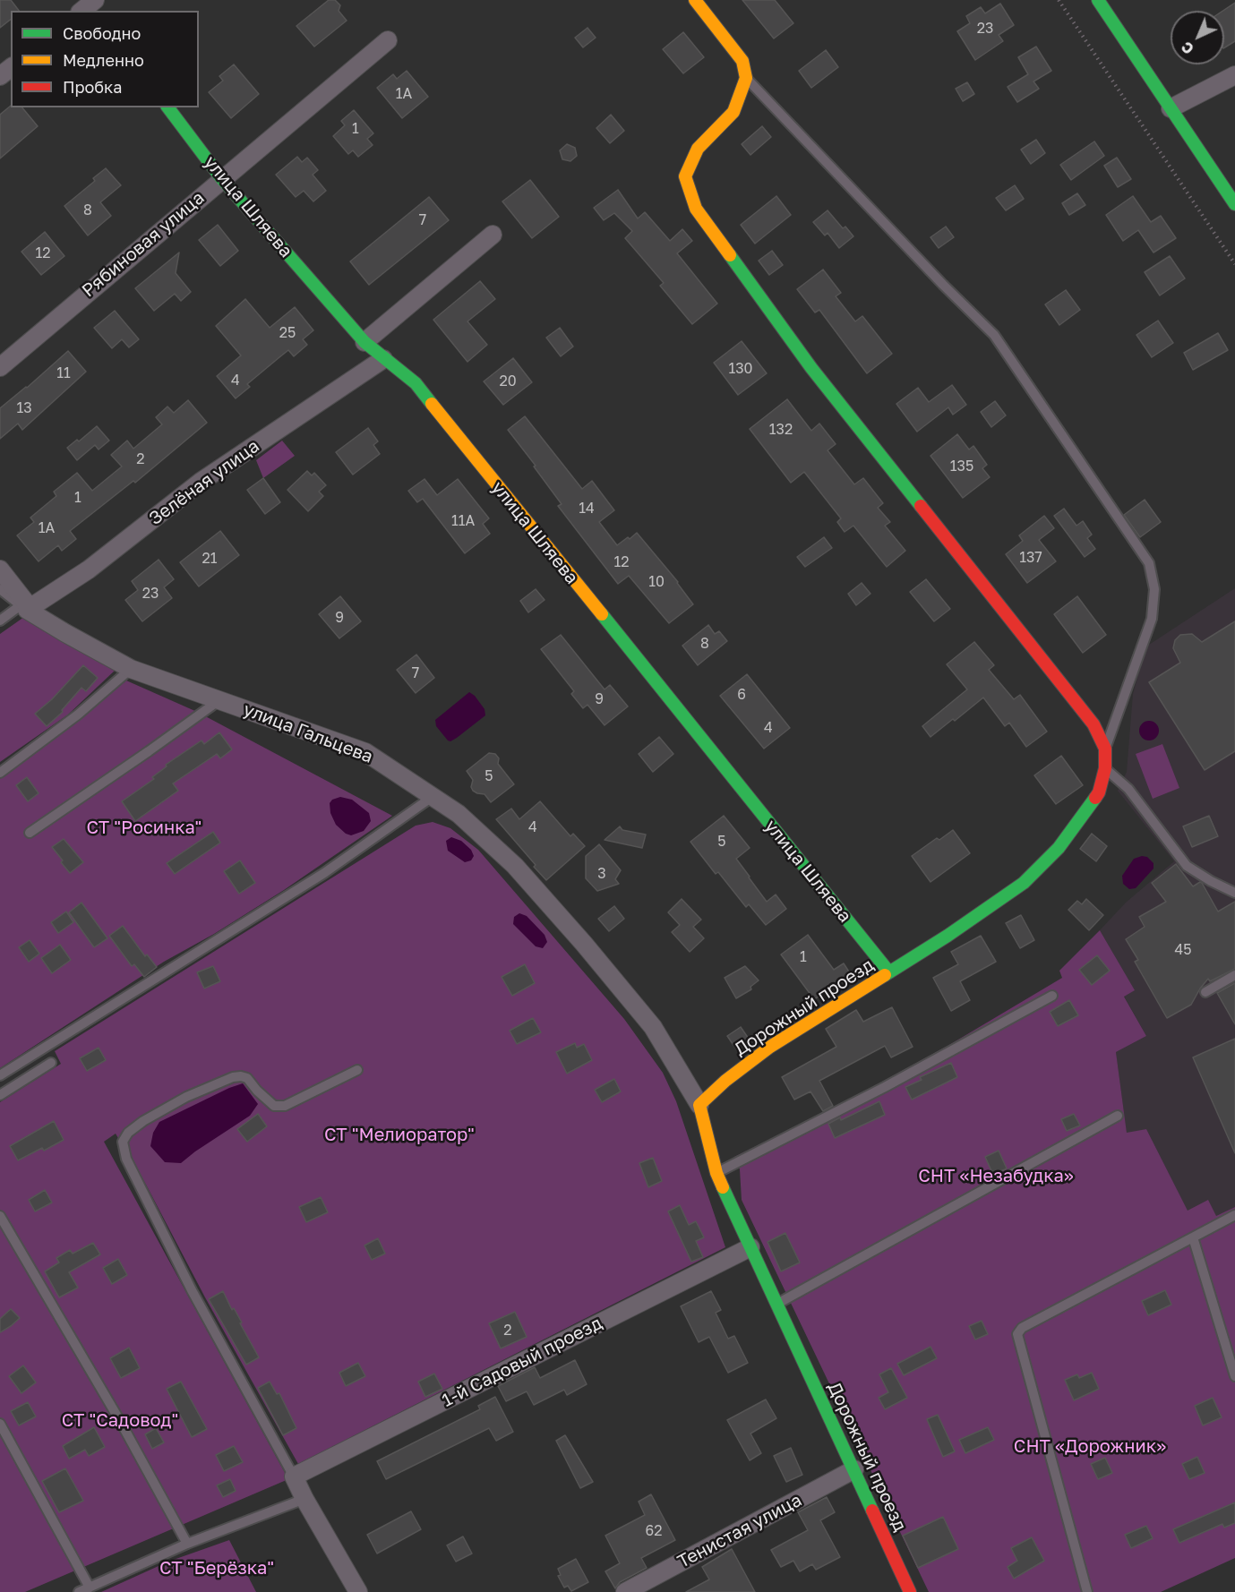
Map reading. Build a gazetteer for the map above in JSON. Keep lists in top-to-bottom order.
{
  "streets": {
    "street": [
      "улица Шляева",
      "Рябиновая улица",
      "Зелёная улица",
      "улица Гальцева",
      "Дорожный проезд",
      "1-й Садовый проезд",
      "Тенистая улица"
    ]
  },
  "crossings": [
    ["улица Шляева", "Рябиновая улица"],
    ["улица Шляева", "Зелёная улица"],
    ["улица Шляева", "Дорожный проезд"],
    ["Зелёная улица", "улица Гальцева"],
    ["улица Гальцева", "Дорожный проезд"],
    ["Дорожный проезд", "1-й Садовый проезд"],
    ["Дорожный проезд", "Тенистая улица"]
  ],
  "parks": [
    "СТ \"Росинка\"",
    "СТ \"Мелиоратор\"",
    "СНТ «Незабудка»",
    "СТ \"Садовод\"",
    "СНТ «Дорожник»",
    "СТ \"Берёзка\""
  ],
  "house_numbers": [
    "23",
    "1А",
    "1",
    "8",
    "7",
    "12",
    "25",
    "130",
    "11",
    "4",
    "20",
    "13",
    "132",
    "2",
    "135",
    "1",
    "14",
    "11А",
    "1А",
    "137",
    "21",
    "12",
    "10",
    "23",
    "9",
    "8",
    "7",
    "6",
    "9",
    "4",
    "5",
    "4",
    "5",
    "3",
    "45",
    "1",
    "2",
    "62"
  ],
  "legend": ["Свободно", "Медленно", "Пробка"],
  "north": "bottom left"
}
